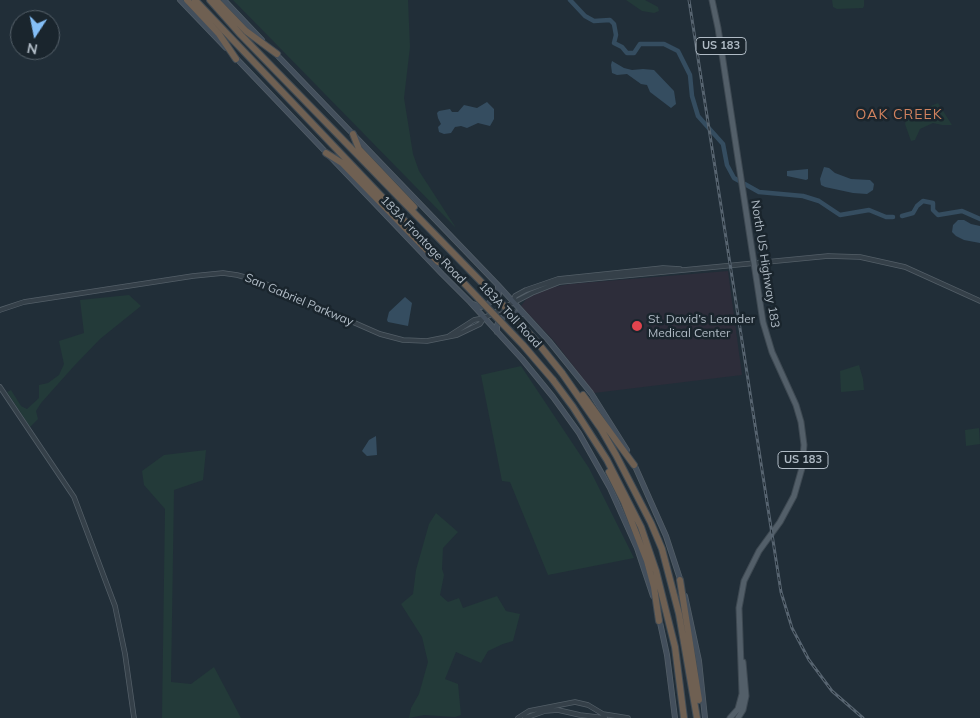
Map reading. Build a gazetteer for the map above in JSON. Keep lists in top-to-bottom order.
{
  "streets": {
    "highway": ["183A Toll Road"],
    "main road": ["US 183", "183A Frontage Road", "North US Highway 183"],
    "street": ["San Gabriel Parkway"]
  },
  "crossings": [
    ["US 183", "North US Highway 183"],
    ["183A Frontage Road", "San Gabriel Parkway"],
    ["North US Highway 183", "San Gabriel Parkway"]
  ],
  "districts": ["OAK CREEK"],
  "places": ["St. David’s Leander Medical Center"],
  "north": "bottom"
}
